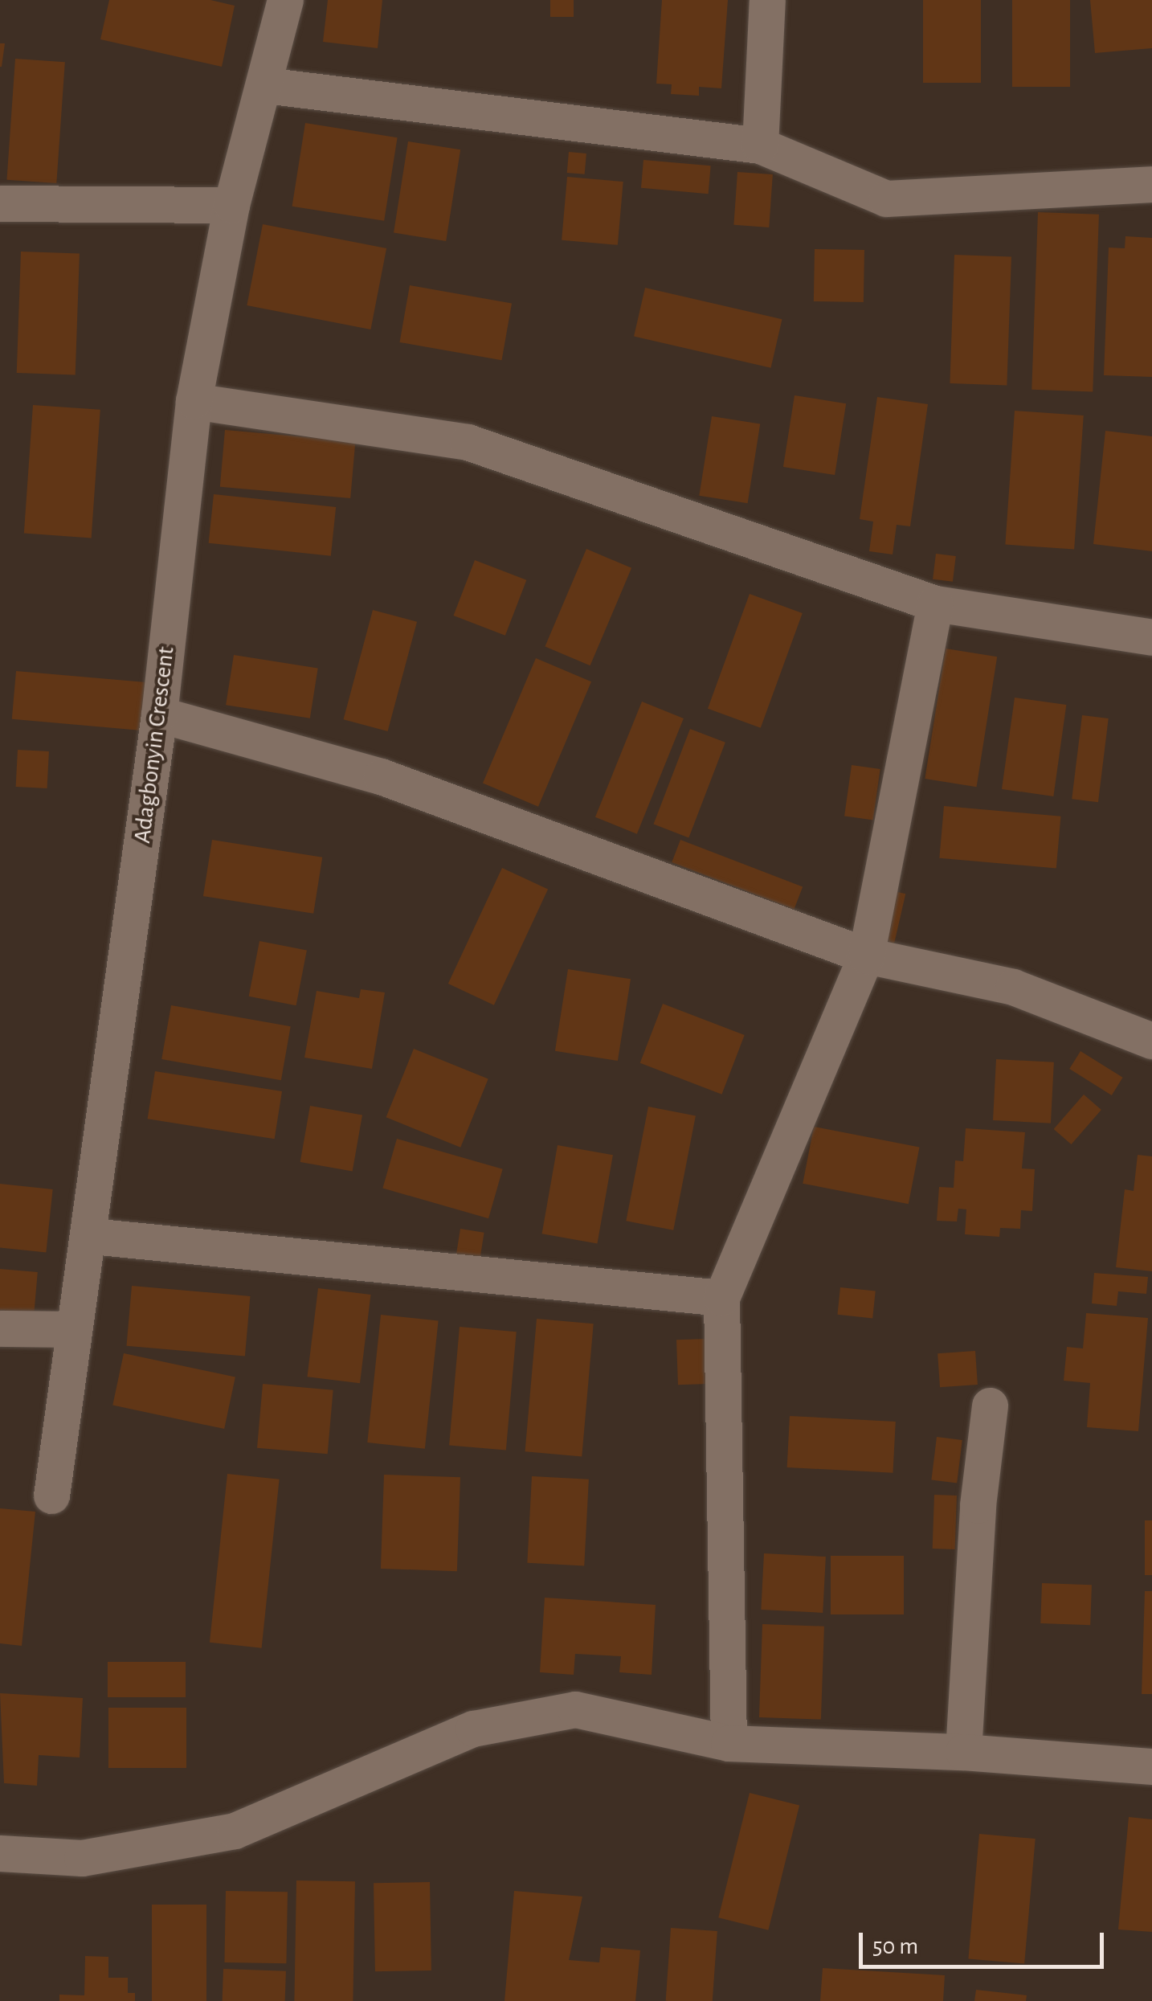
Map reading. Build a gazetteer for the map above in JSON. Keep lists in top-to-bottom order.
{
  "streets": {
    "street": ["Adagbonyin Crescent"]
  },
  "scale_bar": "50 m"
}
